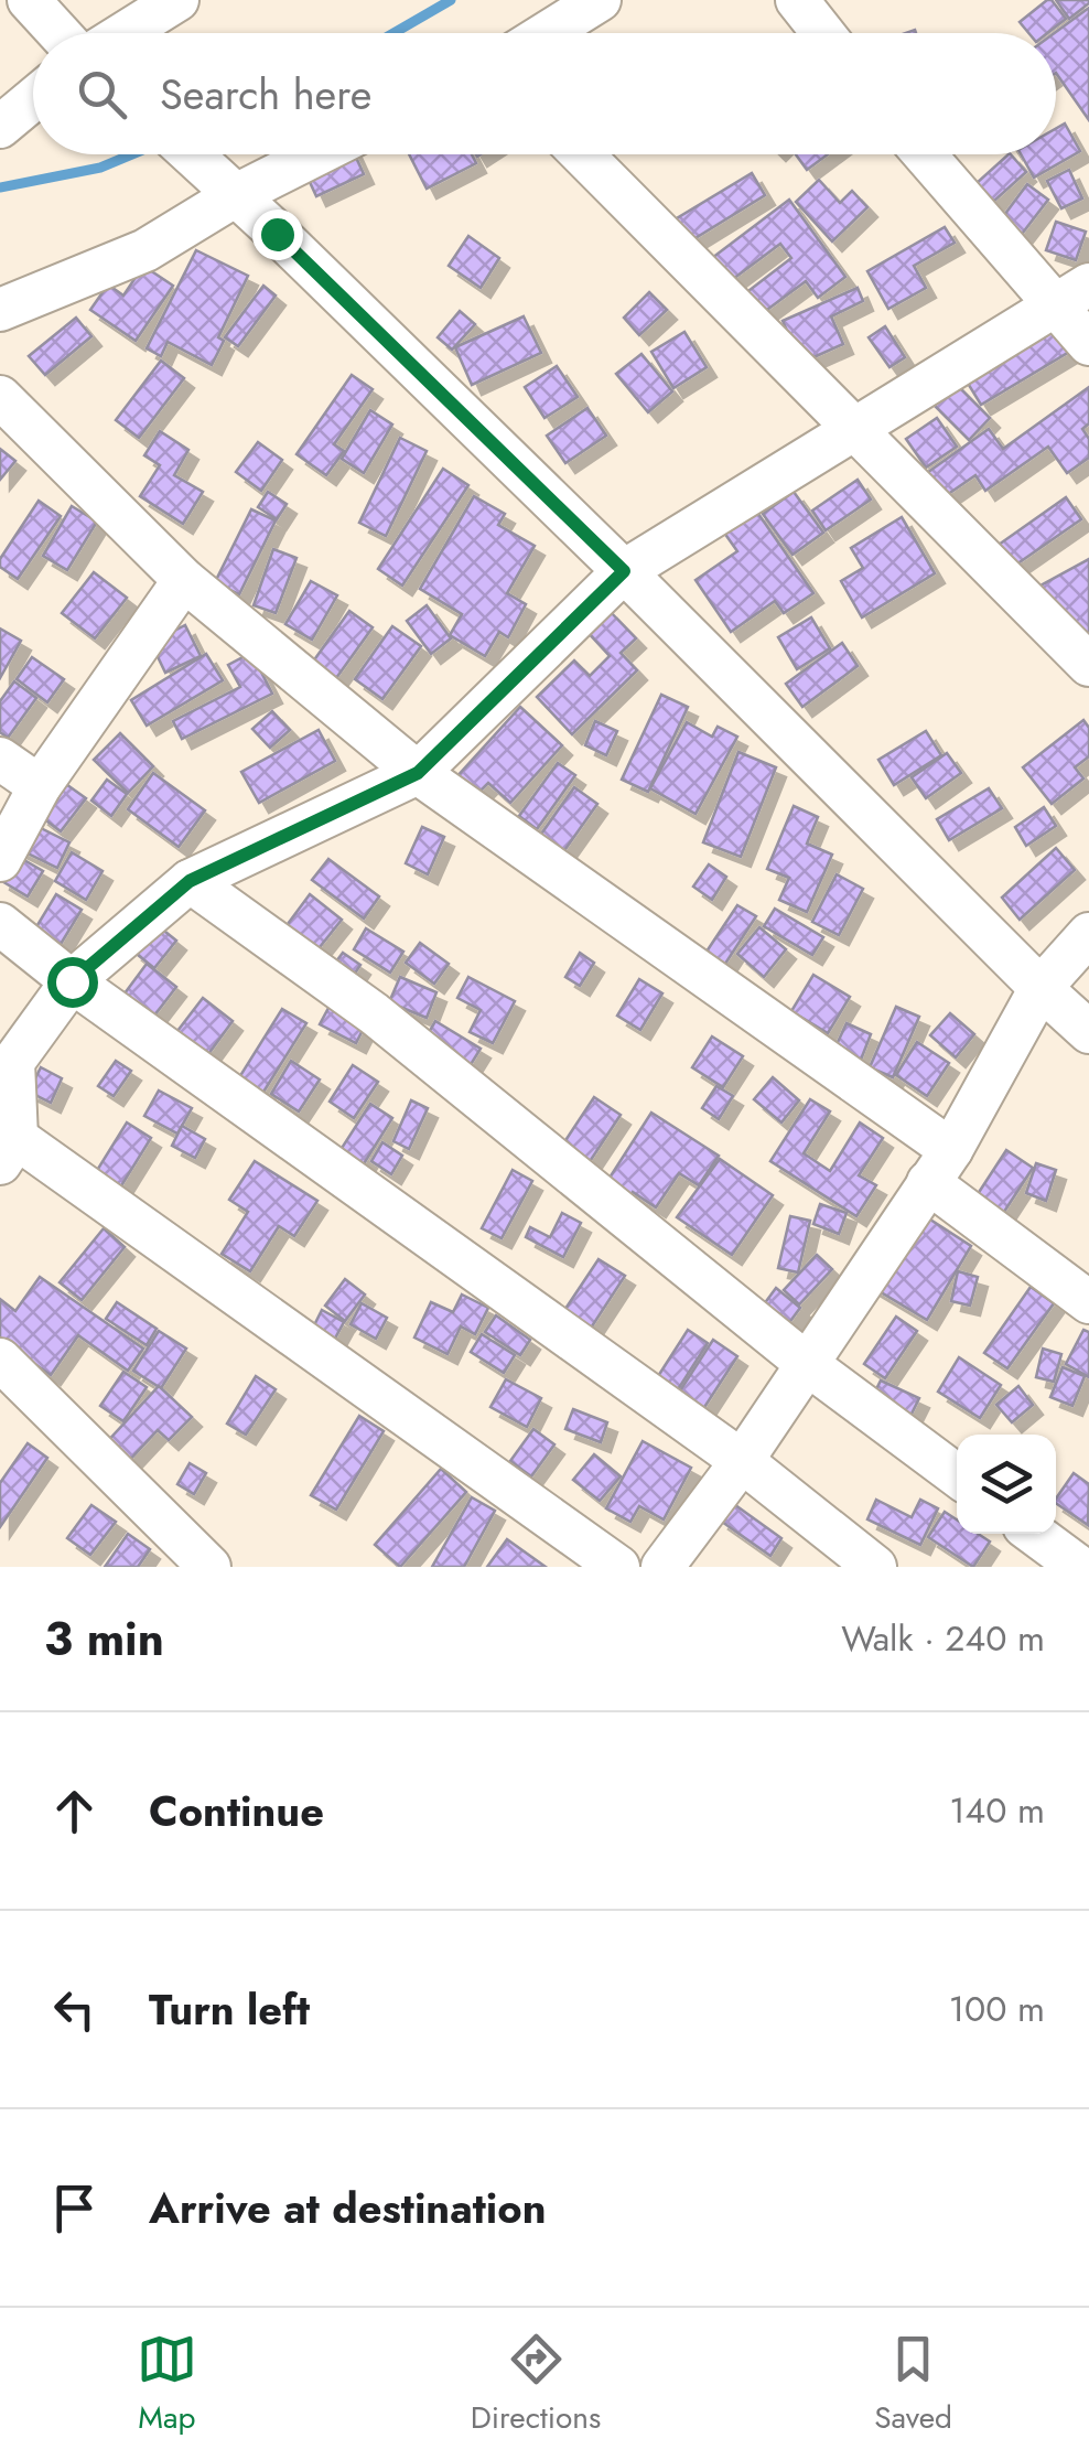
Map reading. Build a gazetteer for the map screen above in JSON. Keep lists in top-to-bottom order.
{
  "page": {
    "search": "Search here",
    "heading": ["3 min", "Walk · 240 m"],
    "list": [
      ["Continue", "140 m"],
      ["Turn left", "100 m"],
      "Arrive at destination"
    ],
    "nav": ["Map", "Directions", "Saved"]
  }
}
